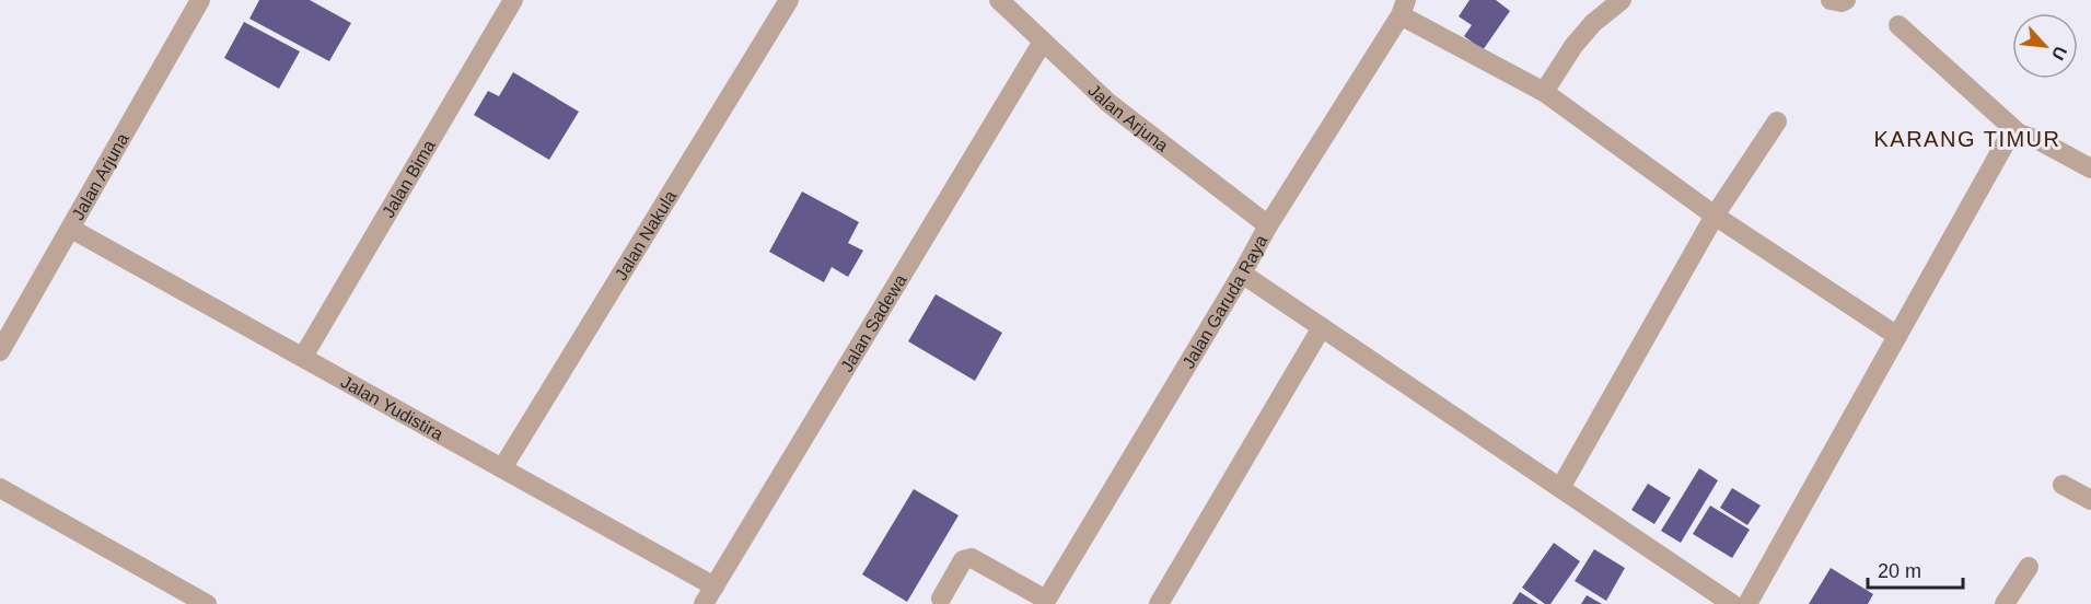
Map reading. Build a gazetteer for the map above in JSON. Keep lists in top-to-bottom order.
{
  "streets": {
    "street": [
      "Jalan Arjuna",
      "Jalan Bima",
      "Jalan Nakula",
      "Jalan Garuda Raya",
      "Jalan Sadewa",
      "Jalan Yudistira"
    ]
  },
  "crossings": [
    ["Jalan Arjuna", "Jalan Garuda Raya"],
    ["Jalan Arjuna", "Jalan Sadewa"],
    ["Jalan Arjuna", "Jalan Yudistira"],
    ["Jalan Bima", "Jalan Yudistira"],
    ["Jalan Nakula", "Jalan Yudistira"],
    ["Jalan Sadewa", "Jalan Yudistira"]
  ],
  "districts": ["KARANG TIMUR"],
  "scale_bar": "20 m",
  "north": "bottom right"
}
